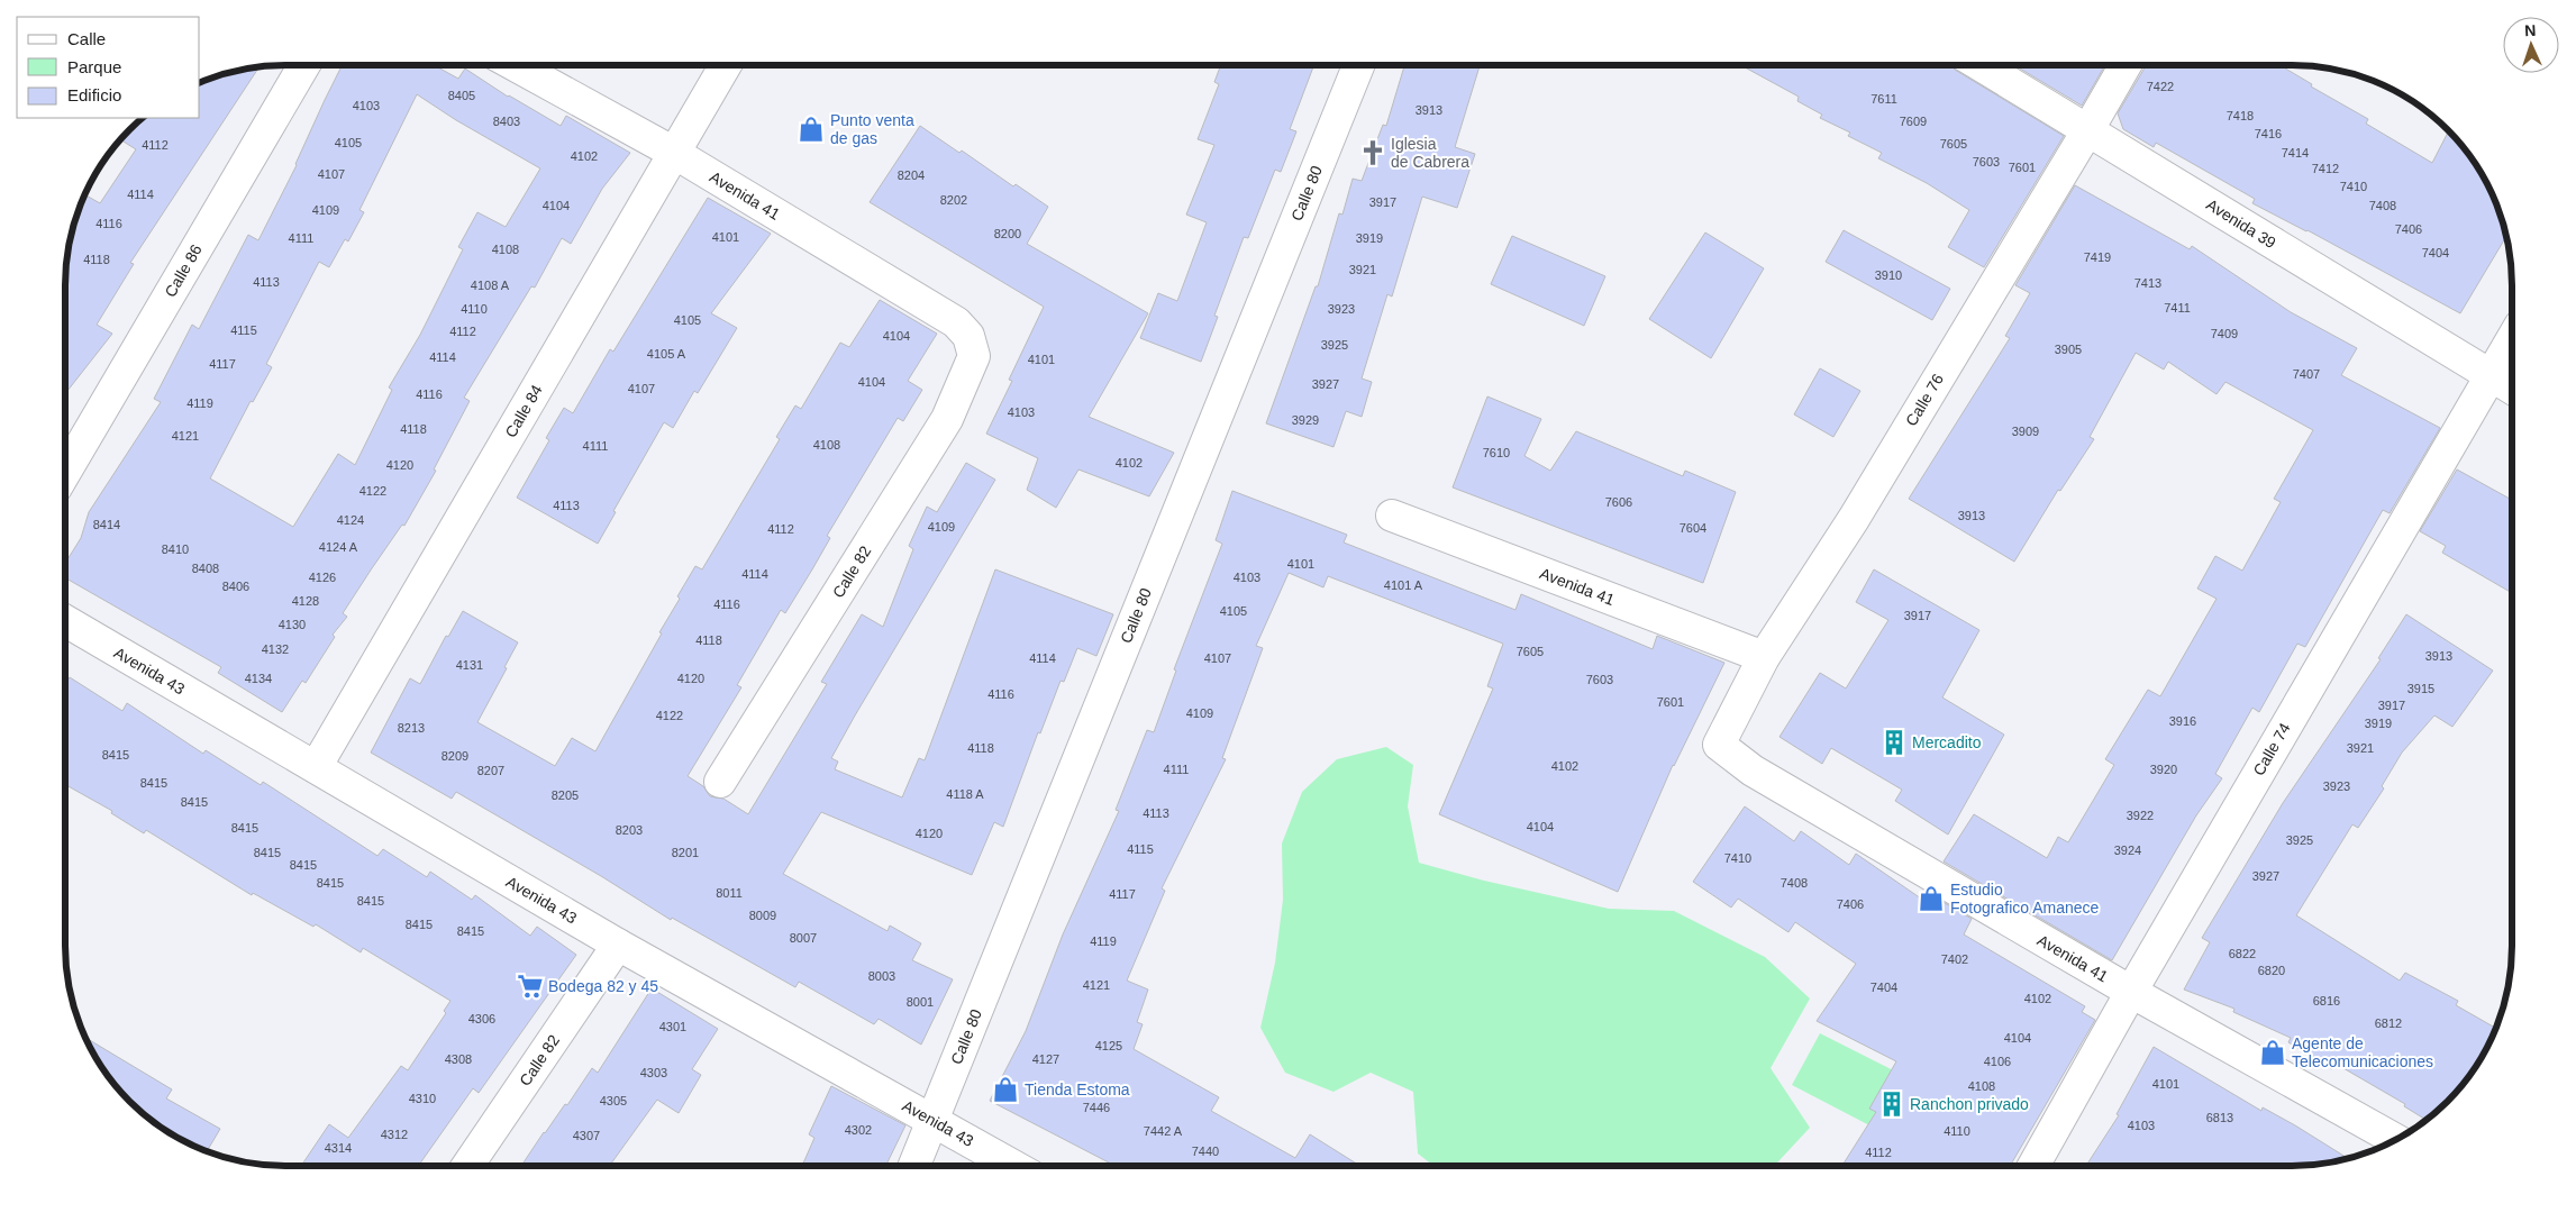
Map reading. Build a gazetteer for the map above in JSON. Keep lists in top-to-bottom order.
{
  "streets": {
    "street": [
      "Calle 80",
      "Avenida 41",
      "Avenida 39",
      "Calle 86",
      "Calle 76",
      "Calle 84",
      "Calle 82",
      "Avenida 43",
      "Calle 74"
    ]
  },
  "crossings": [
    ["Calle 80", "Avenida 43"],
    ["Avenida 41", "Calle 76"],
    ["Avenida 41", "Calle 84"],
    ["Avenida 41", "Calle 82"],
    ["Avenida 41", "Calle 74"],
    ["Avenida 39", "Calle 76"],
    ["Avenida 39", "Calle 74"],
    ["Calle 84", "Avenida 43"],
    ["Calle 82", "Avenida 43"]
  ],
  "places": {
    "shop": [
      "Punto venta de gas",
      "Estudio Fotografico Amanece",
      "Agente de Telecomunicaciones",
      "Tienda Estoma"
    ],
    "church": ["Iglesia de Cabrera"],
    "building": ["Mercadito", "Ranchon privado"],
    "supermarket": ["Bodega 82 y 45"]
  },
  "house_numbers": [
    "7422",
    "8405",
    "7611",
    "4103",
    "3913",
    "7418",
    "8403",
    "7609",
    "7416",
    "4105",
    "7605",
    "4112",
    "7414",
    "4102",
    "7603",
    "7601",
    "7412",
    "4107",
    "8204",
    "7410",
    "4114",
    "8202",
    "3917",
    "4104",
    "7408",
    "4109",
    "4116",
    "7406",
    "8200",
    "4101",
    "4111",
    "3919",
    "4108",
    "7404",
    "7419",
    "4118",
    "3921",
    "3910",
    "4113",
    "7413",
    "4108 A",
    "7411",
    "4110",
    "3923",
    "4105",
    "4115",
    "4112",
    "7409",
    "4104",
    "3925",
    "3905",
    "4105 A",
    "4114",
    "4101",
    "4117",
    "7407",
    "4104",
    "3927",
    "4107",
    "4116",
    "4119",
    "4103",
    "3929",
    "4118",
    "3909",
    "4121",
    "4108",
    "4111",
    "7610",
    "4102",
    "4120",
    "4122",
    "7606",
    "4113",
    "3913",
    "4124",
    "8414",
    "4109",
    "7604",
    "4112",
    "4124 A",
    "8410",
    "4101",
    "8408",
    "4114",
    "4126",
    "4103",
    "4101 A",
    "8406",
    "4128",
    "4116",
    "4105",
    "3917",
    "4130",
    "4118",
    "4132",
    "7605",
    "3913",
    "4114",
    "4107",
    "4131",
    "4134",
    "4120",
    "7603",
    "3915",
    "4116",
    "7601",
    "3917",
    "4109",
    "4122",
    "3916",
    "3919",
    "8213",
    "4118",
    "3921",
    "8415",
    "8209",
    "4102",
    "4111",
    "3920",
    "8207",
    "8415",
    "3923",
    "4118 A",
    "8205",
    "8415",
    "4113",
    "3922",
    "4104",
    "8415",
    "8203",
    "4120",
    "3925",
    "4115",
    "3924",
    "8415",
    "8201",
    "7410",
    "8415",
    "3927",
    "8415",
    "7408",
    "8011",
    "4117",
    "8415",
    "7406",
    "8009",
    "8415",
    "8415",
    "8007",
    "4119",
    "6822",
    "7402",
    "6820",
    "8003",
    "4121",
    "7404",
    "4102",
    "6816",
    "8001",
    "4306",
    "6812",
    "4301",
    "4104",
    "4125",
    "4308",
    "4127",
    "4106",
    "4303",
    "4101",
    "4108",
    "4310",
    "4305",
    "7446",
    "6813",
    "4103",
    "4302",
    "7442 A",
    "4110",
    "4312",
    "4307",
    "4314",
    "7440",
    "4112"
  ],
  "legend": ["Calle", "Parque", "Edificio"],
  "north": "top"
}
